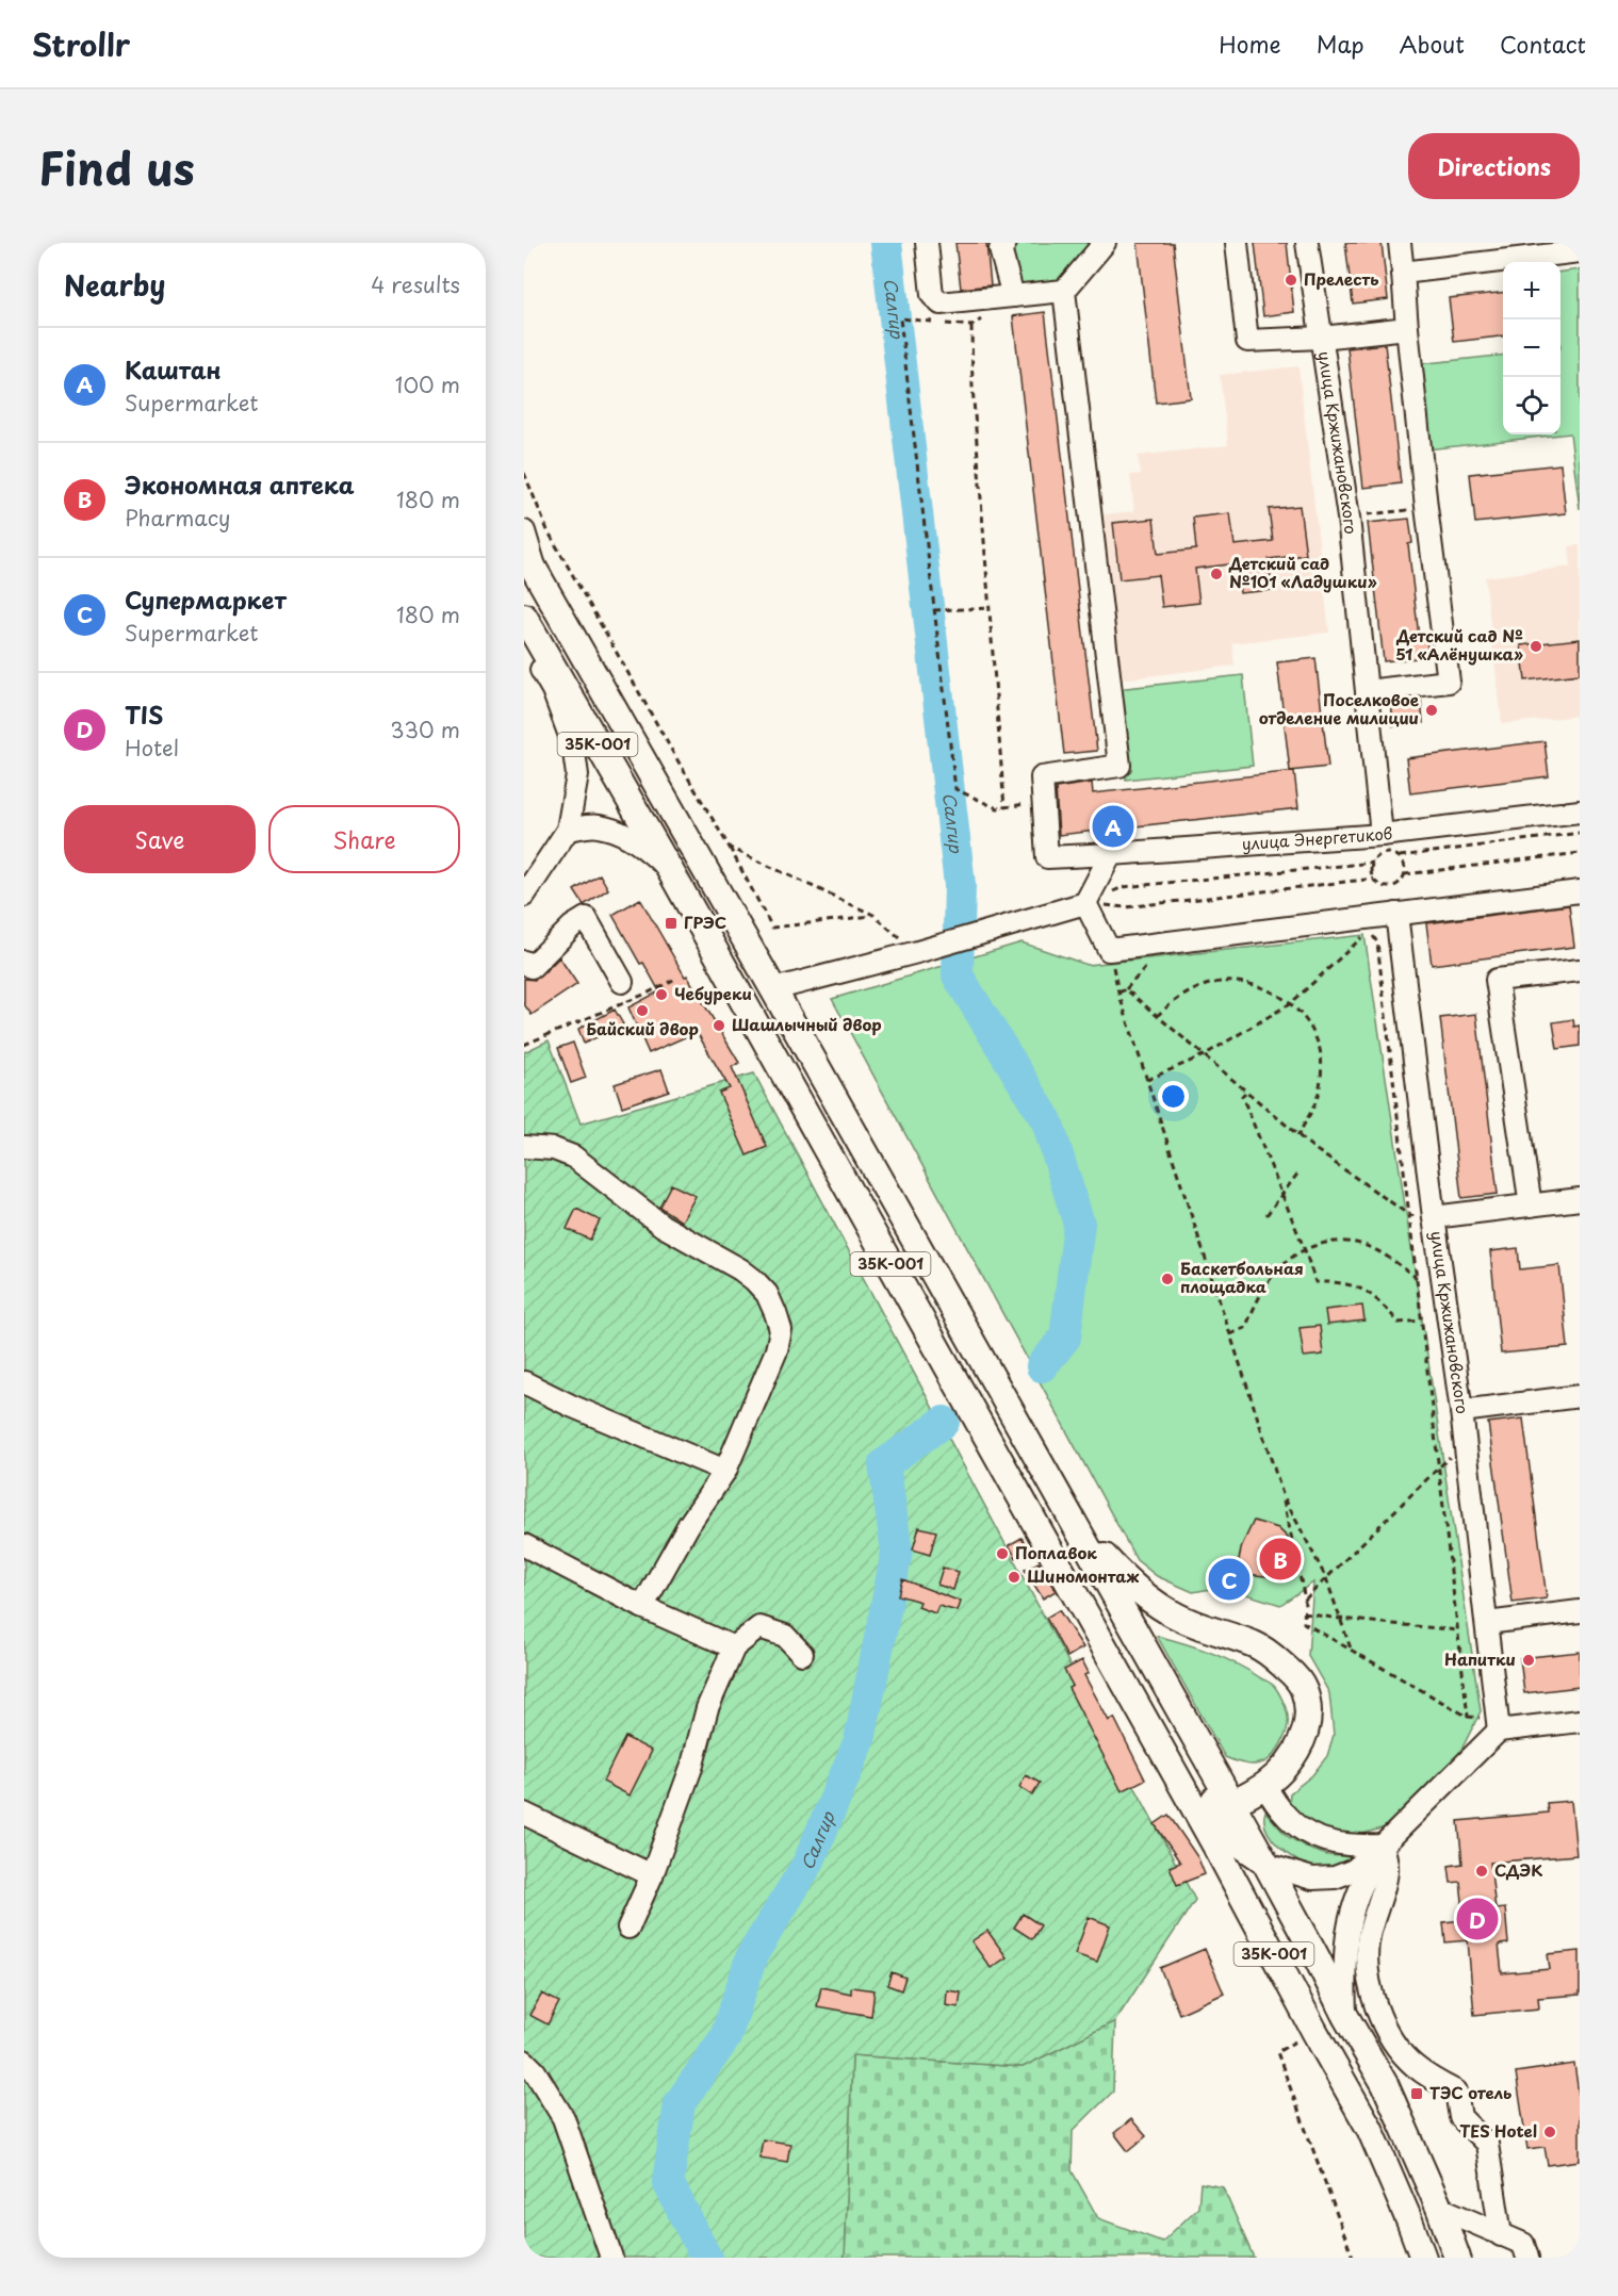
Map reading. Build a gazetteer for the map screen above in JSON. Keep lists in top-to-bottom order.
{
  "streets": {
    "main road": ["35К-001"],
    "street": ["улица Кржижановского", "улица Энергетиков"]
  },
  "crossings": [
    ["улица Кржижановского", "улица Энергетиков"]
  ],
  "water": ["Салгир"],
  "places": {
    "other": [
      "Прелесть",
      "Детский сад №101 «Ладушки»",
      "Детский сад № 51 «Алёнушка»",
      "Поселковое отделение милиции",
      "Чебуреки",
      "Байский двор",
      "Шашлычный двор",
      "Баскетбольная площадка",
      "Поплавок",
      "Шиномонтаж",
      "Напитки",
      "СДЭК",
      "TES Hotel"
    ],
    "transit": ["ГРЭС", "ТЭС отель"]
  },
  "page": {
    "header": "Strollr",
    "nav": [
      "Home",
      "Map",
      "About",
      "Contact"
    ],
    "title": "Find us",
    "buttons": [
      "Directions",
      ["Save", "Share"]
    ],
    "heading": ["Nearby", "4 results"],
    "map_buttons": ["+", "−"],
    "list": [
      {
        "mark": "A",
        "name": "Каштан",
        "note": "Supermarket",
        "value": "100 m"
      },
      {
        "mark": "B",
        "name": "Экономная аптека",
        "note": "Pharmacy",
        "value": "180 m"
      },
      {
        "mark": "C",
        "name": "Супермаркет",
        "note": "Supermarket",
        "value": "180 m"
      },
      {
        "mark": "D",
        "name": "TIS",
        "note": "Hotel",
        "value": "330 m"
      }
    ],
    "pins": [
      "A",
      "B",
      "C",
      "D"
    ]
  }
}
